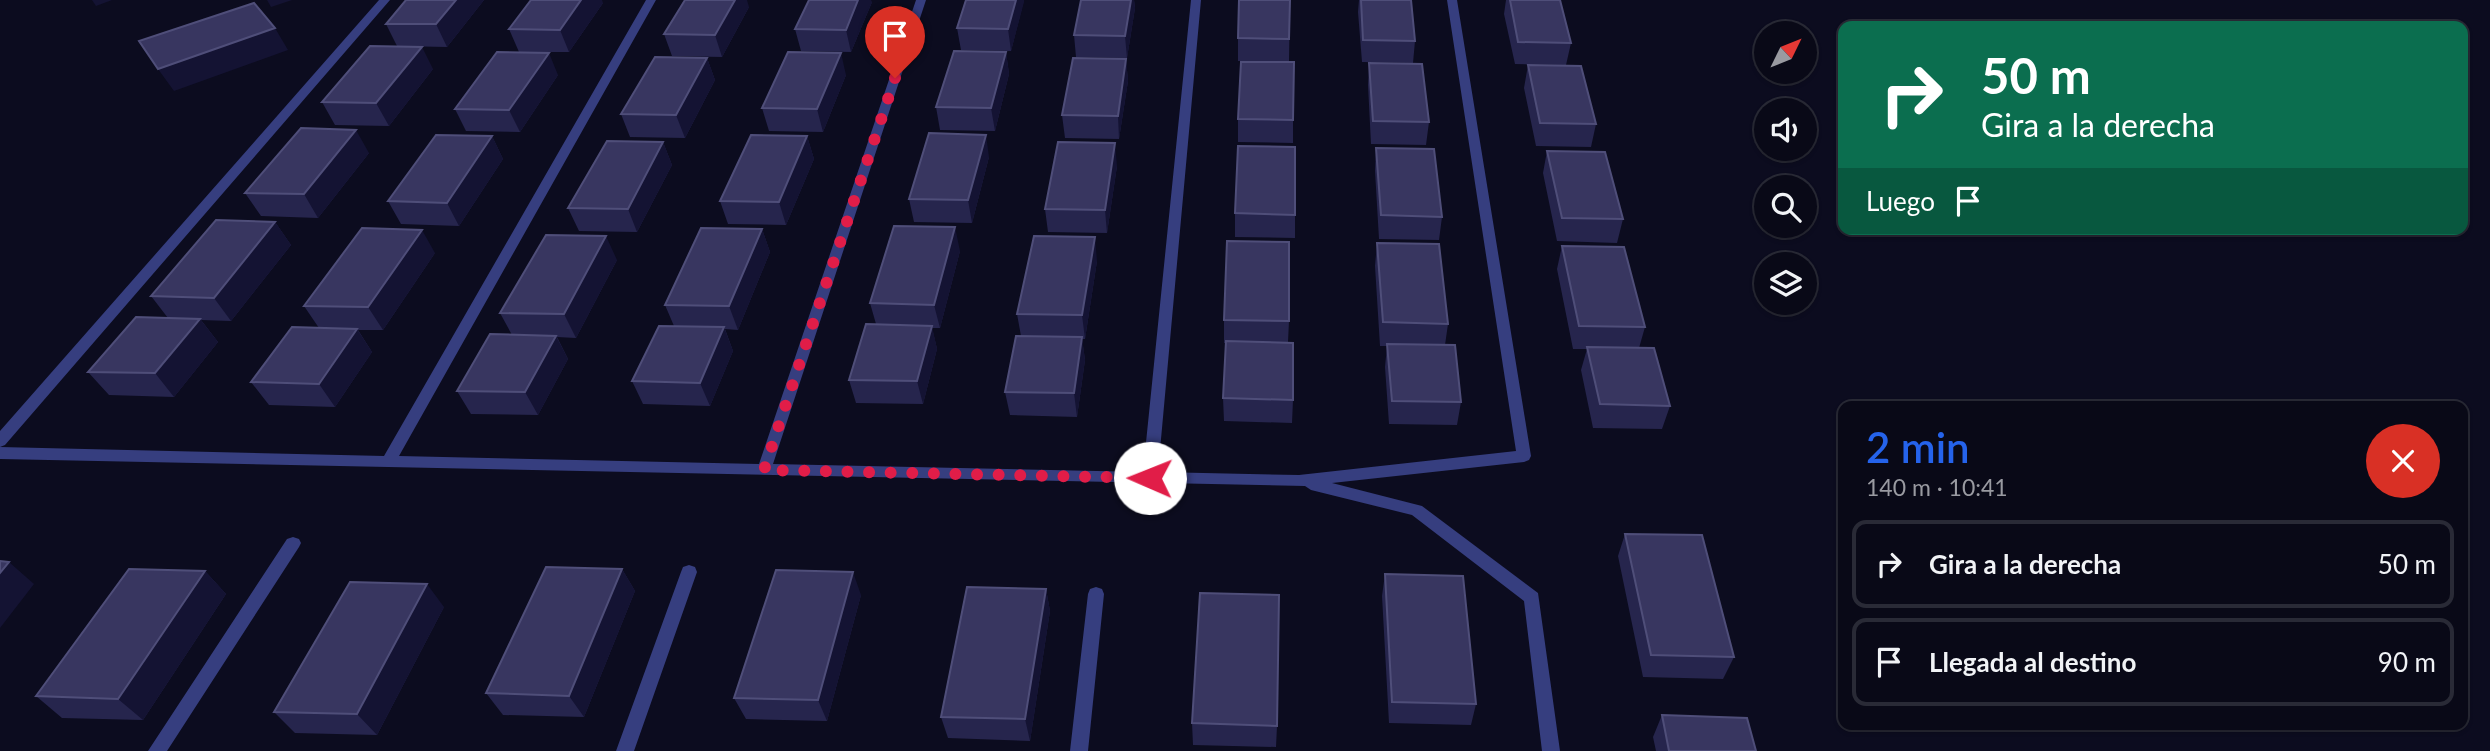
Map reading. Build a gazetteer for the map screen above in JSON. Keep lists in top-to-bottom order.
{
  "north": "top right",
  "page": {
    "turn": ["50 m", "Gira a la derecha"],
    "then": "Luego",
    "heading": ["2 min", "140 m · 10:41"],
    "list": [
      {
        "name": "Gira a la derecha",
        "value": "50 m"
      },
      {
        "name": "Llegada al destino",
        "value": "90 m"
      }
    ]
  }
}
